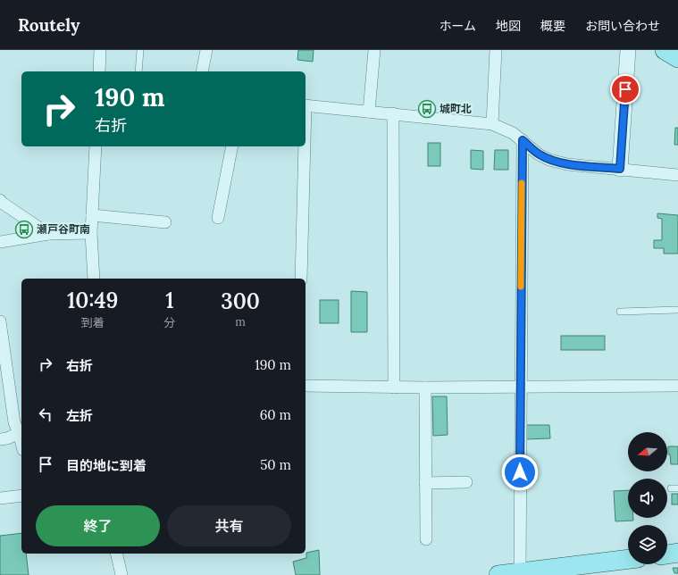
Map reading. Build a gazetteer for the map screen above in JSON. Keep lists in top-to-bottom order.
{
  "places": {
    "bus stop": ["城町北", "瀬戸谷町南"]
  },
  "north": "left",
  "page": {
    "header": "Routely",
    "nav": [
      "ホーム",
      "地図",
      "概要",
      "お問い合わせ"
    ],
    "turn": ["190 m", "右折"],
    "eta": [
      "10:49",
      "到着",
      "1",
      "分",
      "300",
      "m"
    ],
    "list": [
      {
        "name": "右折",
        "value": "190 m"
      },
      {
        "name": "左折",
        "value": "60 m"
      },
      {
        "name": "目的地に到着",
        "value": "50 m"
      }
    ],
    "buttons": ["終了", "共有"]
  }
}
